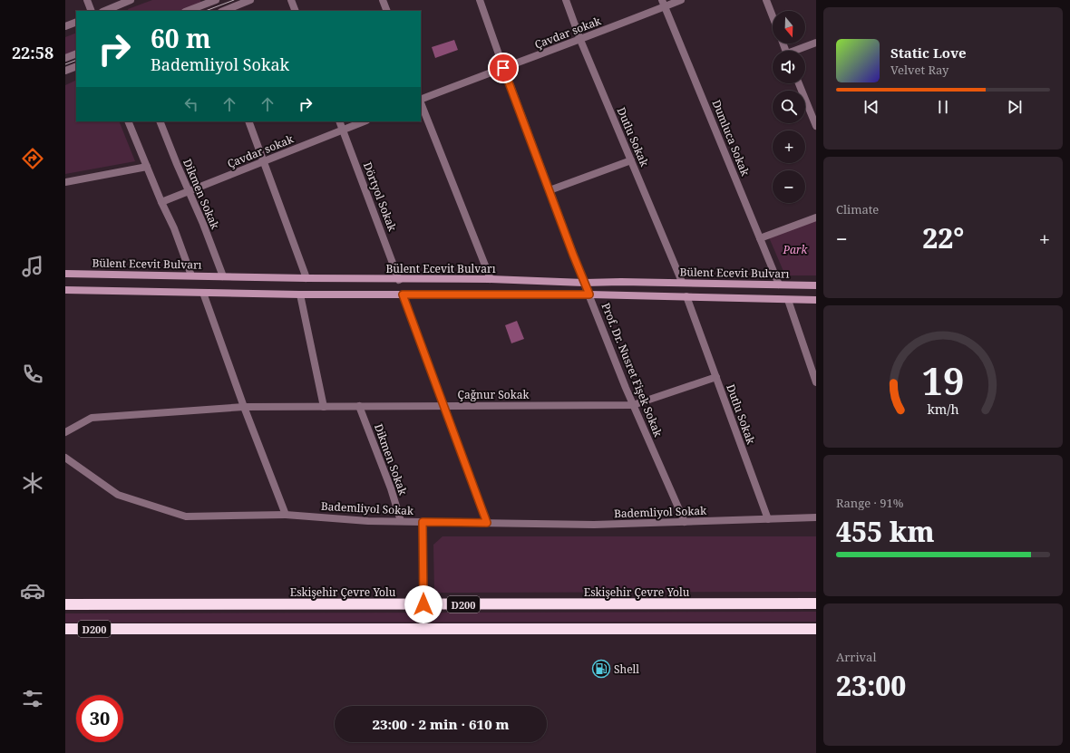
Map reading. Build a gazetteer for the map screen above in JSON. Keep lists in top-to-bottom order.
{
  "streets": {
    "highway": ["Eskişehir Çevre Yolu", "D200"],
    "main road": ["Bülent Ecevit Bulvarı"],
    "street": [
      "Çavdar sokak",
      "Dutlu Sokak",
      "Dumluca Sokak",
      "Dikmen Sokak",
      "Dörtyol Sokak",
      "Prof. Dr. Nusret Fişek Sokak",
      "Çağnur Sokak",
      "Bademliyol Sokak"
    ]
  },
  "crossings": [
    ["Çavdar sokak", "Dutlu Sokak"],
    ["Çavdar sokak", "Dumluca Sokak"],
    ["Çavdar sokak", "Dikmen Sokak"],
    ["Çavdar sokak", "Dörtyol Sokak"],
    ["Çavdar sokak", "Prof. Dr. Nusret Fişek Sokak"],
    ["Dutlu Sokak", "Bülent Ecevit Bulvarı"],
    ["Dutlu Sokak", "Çağnur Sokak"],
    ["Dutlu Sokak", "Bademliyol Sokak"],
    ["Dumluca Sokak", "Bülent Ecevit Bulvarı"],
    ["Dikmen Sokak", "Bülent Ecevit Bulvarı"],
    ["Dikmen Sokak", "Çağnur Sokak"],
    ["Dikmen Sokak", "Bademliyol Sokak"],
    ["Dörtyol Sokak", "Bülent Ecevit Bulvarı"],
    ["Bülent Ecevit Bulvarı", "Prof. Dr. Nusret Fişek Sokak"],
    ["Prof. Dr. Nusret Fişek Sokak", "Çağnur Sokak"],
    ["Prof. Dr. Nusret Fişek Sokak", "Bademliyol Sokak"]
  ],
  "parks": ["Park"],
  "places": {
    "fuel station": ["Shell"]
  },
  "north": "bottom",
  "page": {
    "tabs": "22:58",
    "map_buttons": ["+", "−"],
    "turn": ["60 m", "Bademliyol Sokak"],
    "song": ["Static Love", "Velvet Ray"],
    "tile": [
      "Climate",
      ["Range · 91%", "455 km"],
      ["Arrival", "23:00"]
    ],
    "heat": ["−", "22°", "+"],
    "limit": "30",
    "trip": "23:00 · 2 min · 610 m",
    "gauge": ["19", "km/h"]
  }
}
